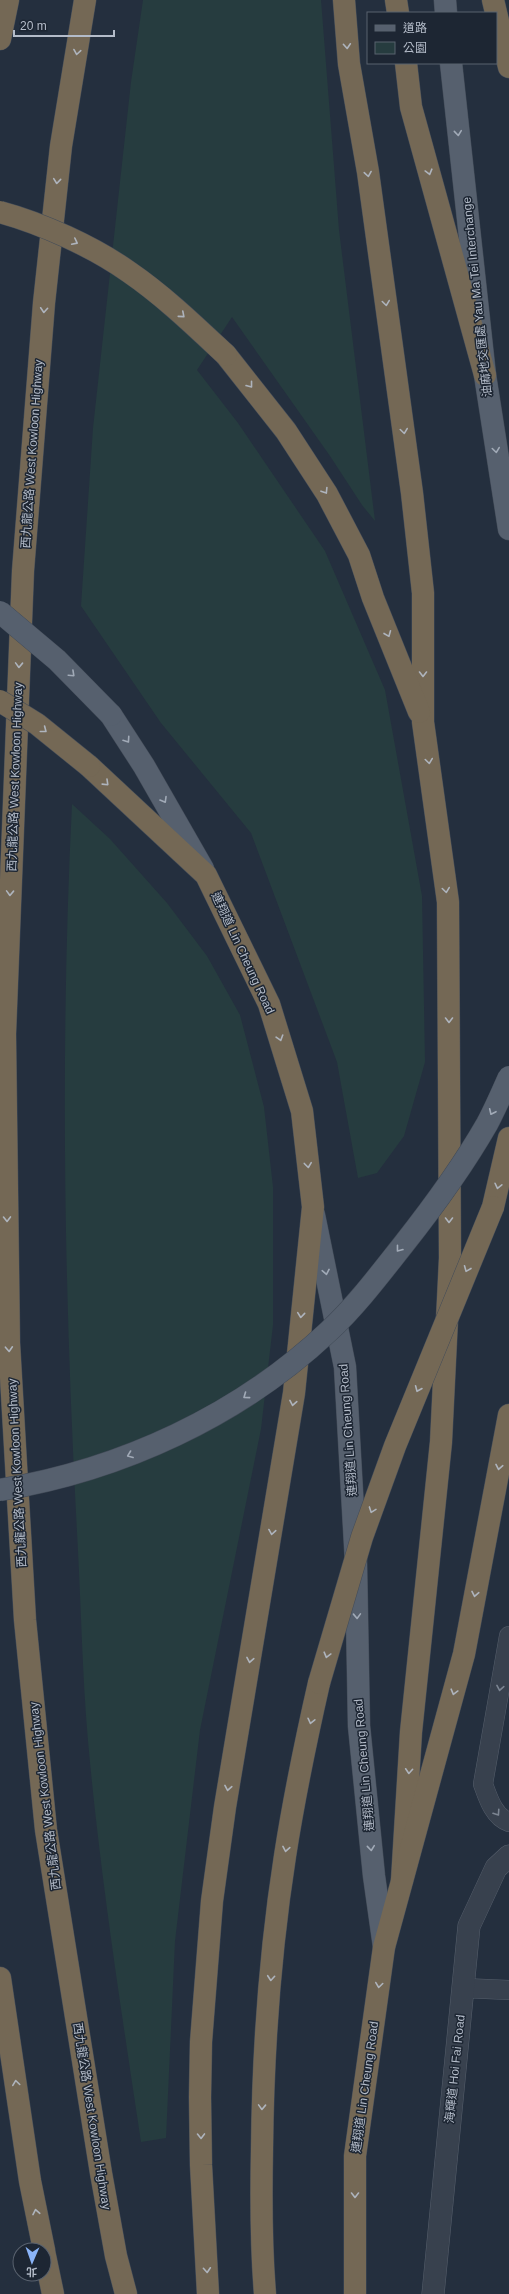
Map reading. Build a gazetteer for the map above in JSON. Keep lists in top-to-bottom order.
{
  "streets": {
    "highway": ["西九龍公路 West Kowloon Highway", "連翔道 Lin Cheung Road"],
    "main road": ["油麻地交匯處 Yau Ma Tei Interchange"],
    "street": ["海輝道 Hoi Fai Road"]
  },
  "one_way": ["油麻地交匯處 Yau Ma Tei Interchange", "連翔道 Lin Cheung Road"],
  "legend": ["道路", "公園"],
  "scale_bar": "20 m",
  "north": "bottom"
}
